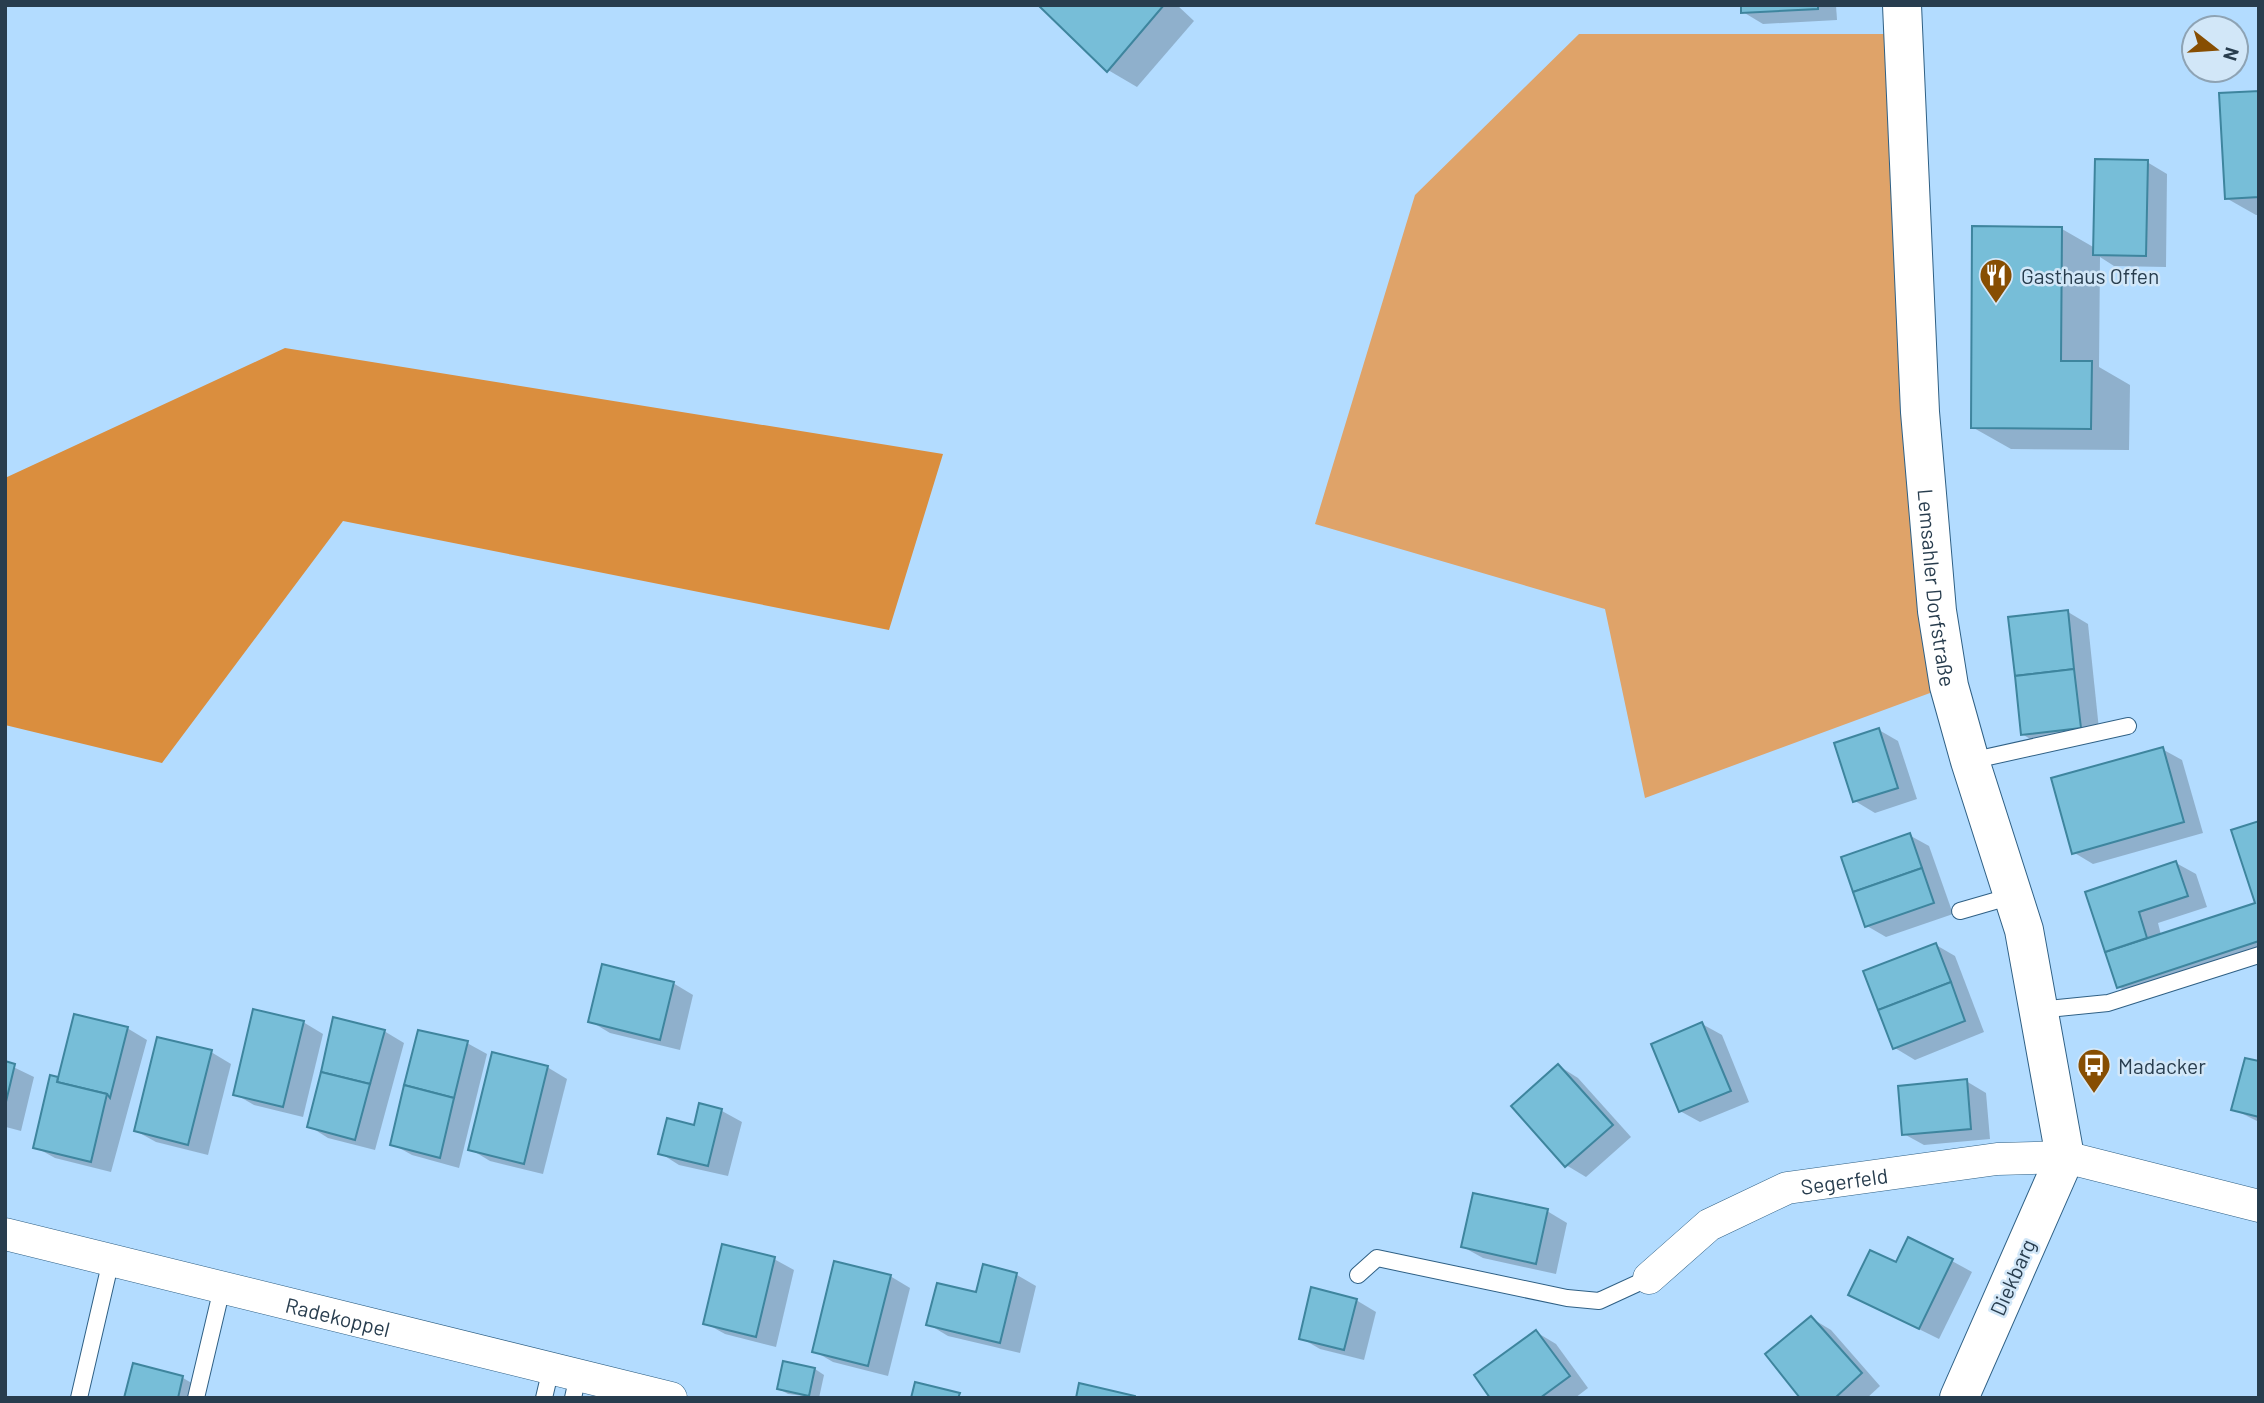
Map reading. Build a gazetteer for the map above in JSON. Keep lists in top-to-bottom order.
{
  "streets": {
    "street": [
      "Lemsahler Dorfstraße",
      "Segerfeld",
      "Diekbarg",
      "Radekoppel"
    ]
  },
  "crossings": [
    ["Lemsahler Dorfstraße", "Segerfeld"],
    ["Lemsahler Dorfstraße", "Diekbarg"],
    ["Segerfeld", "Diekbarg"]
  ],
  "places": {
    "restaurant": ["Gasthaus Offen"],
    "bus stop": ["Madacker"]
  },
  "north": "right"
}
